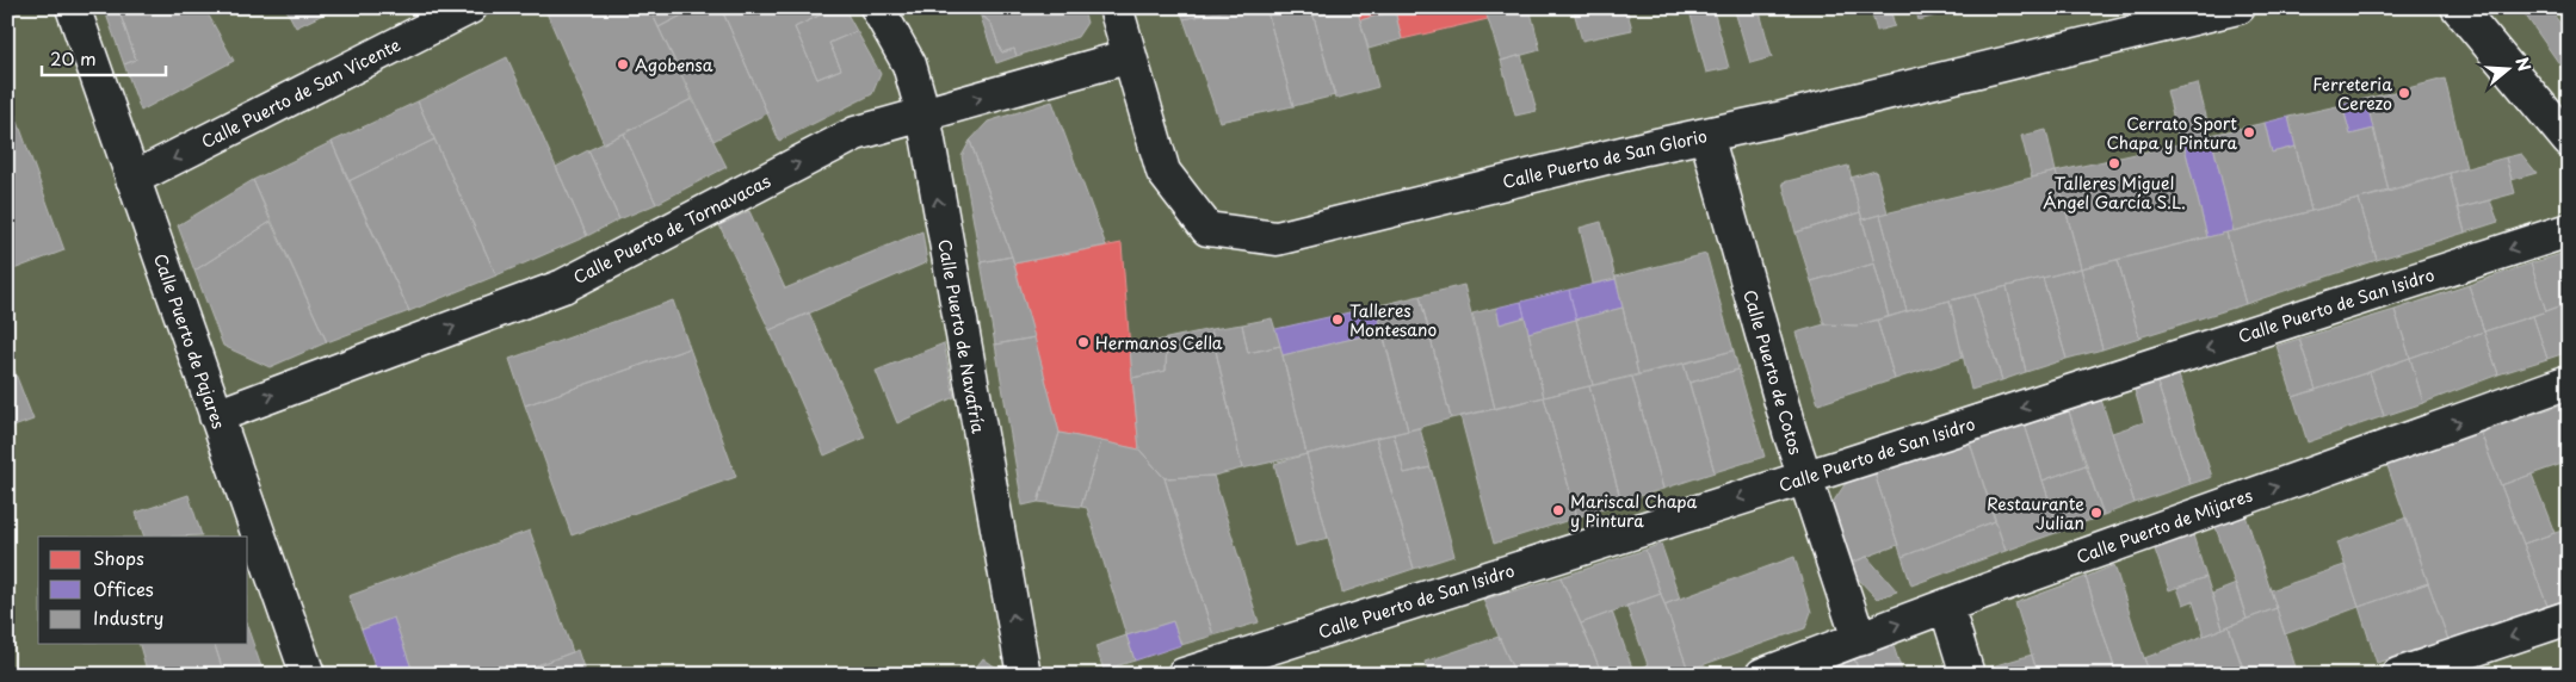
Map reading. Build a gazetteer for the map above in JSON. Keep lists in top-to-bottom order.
{
  "streets": {
    "street": [
      "Calle Puerto de San Vicente",
      "Calle Puerto de San Glorio",
      "Calle Puerto de Tornavacas",
      "Calle Puerto de San Isidro",
      "Calle Puerto de Navafría",
      "Calle Puerto de Pajares",
      "Calle Puerto de Cotos",
      "Calle Puerto de Mijares"
    ]
  },
  "crossings": [
    ["Calle Puerto de San Vicente", "Calle Puerto de Pajares"],
    ["Calle Puerto de San Glorio", "Calle Puerto de Tornavacas"],
    ["Calle Puerto de San Glorio", "Calle Puerto de Cotos"],
    ["Calle Puerto de Tornavacas", "Calle Puerto de Navafría"],
    ["Calle Puerto de Tornavacas", "Calle Puerto de Pajares"],
    ["Calle Puerto de San Isidro", "Calle Puerto de Cotos"],
    ["Calle Puerto de Cotos", "Calle Puerto de Mijares"]
  ],
  "one_way": [
    "Calle Puerto de San Vicente",
    "Calle Puerto de Tornavacas",
    "Calle Puerto de San Isidro",
    "Calle Puerto de Navafría",
    "Calle Puerto de Mijares"
  ],
  "places": [
    "Agobensa",
    "Ferreteria Cerezo",
    "Cerrato Sport Chapa y Pintura",
    "Talleres Miguel Ángel García S.L.",
    "Talleres Montesano",
    "Hermanos Cella",
    "Mariscal Chapa y Pintura",
    "Restaurante Julian"
  ],
  "legend": ["Shops", "Offices", "Industry"],
  "scale_bar": "20 m",
  "north": "right"
}
